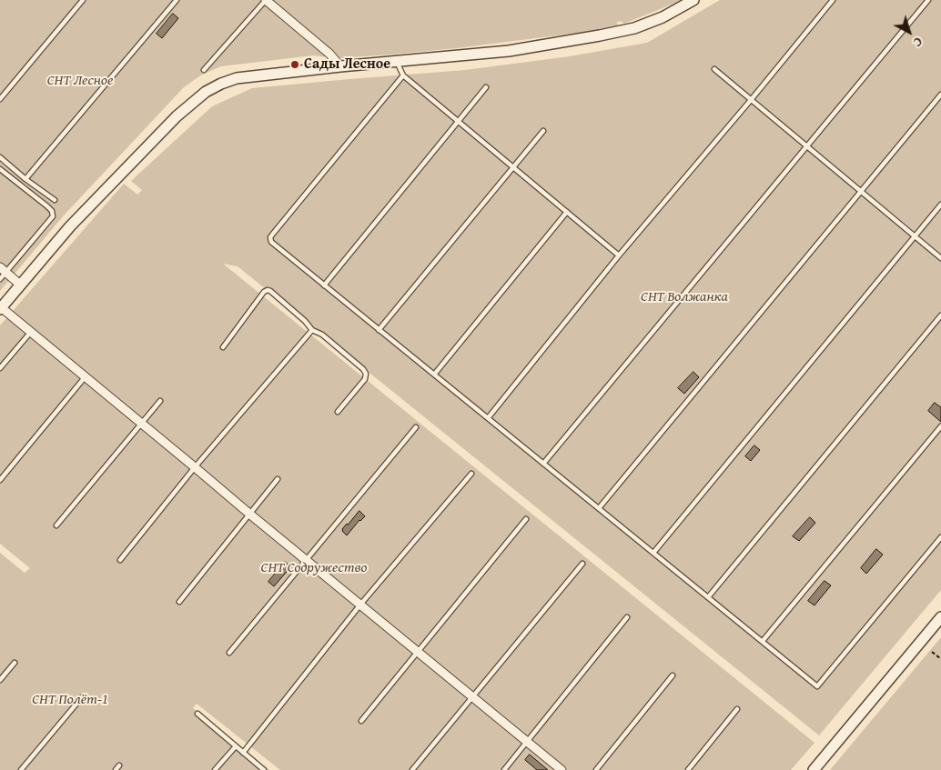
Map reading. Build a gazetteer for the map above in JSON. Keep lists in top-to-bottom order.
{
  "parks": [
    "СНТ Лесное",
    "СНТ Волжанка",
    "СНТ Содружество",
    "СНТ Полёт-1"
  ],
  "places": ["Сады Лесное"],
  "north": "bottom right"
}
